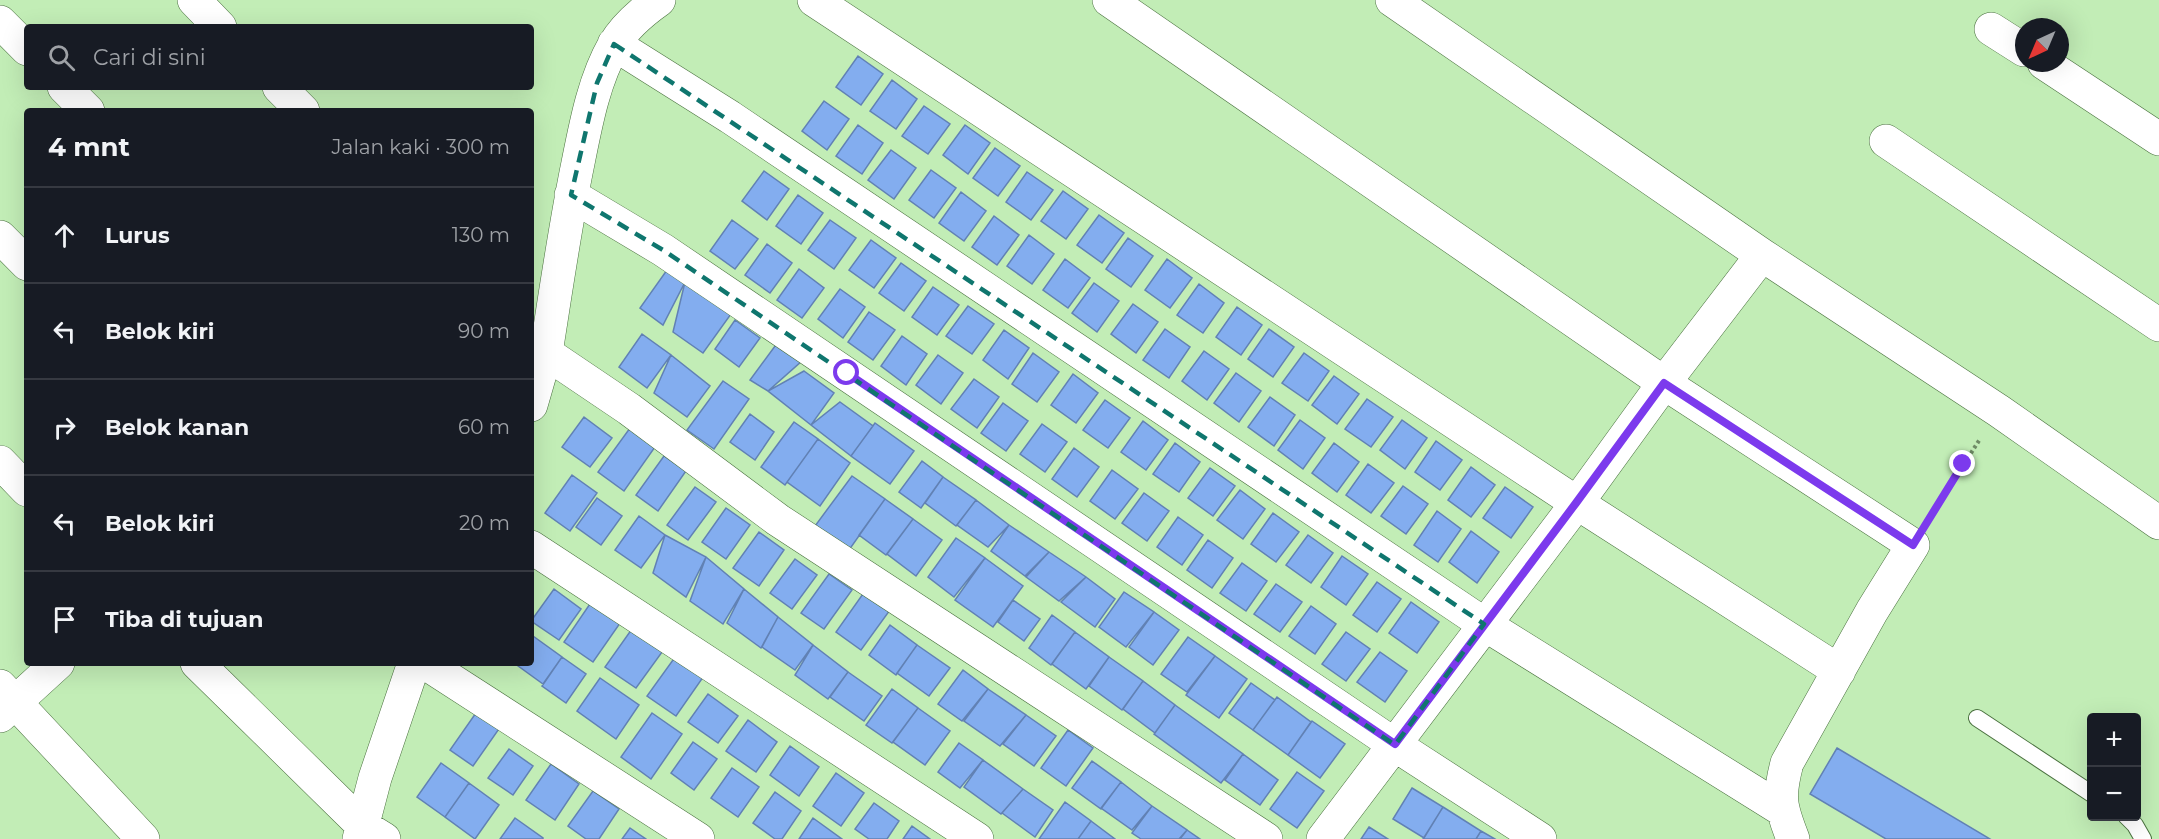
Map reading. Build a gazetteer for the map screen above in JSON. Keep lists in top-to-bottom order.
{
  "north": "bottom left",
  "page": {
    "search": "Cari di sini",
    "heading": ["4 mnt", "Jalan kaki · 300 m"],
    "list": [
      ["Lurus", "130 m"],
      ["Belok kiri", "90 m"],
      ["Belok kanan", "60 m"],
      ["Belok kiri", "20 m"],
      "Tiba di tujuan"
    ],
    "map_buttons": ["+", "−"]
  }
}
